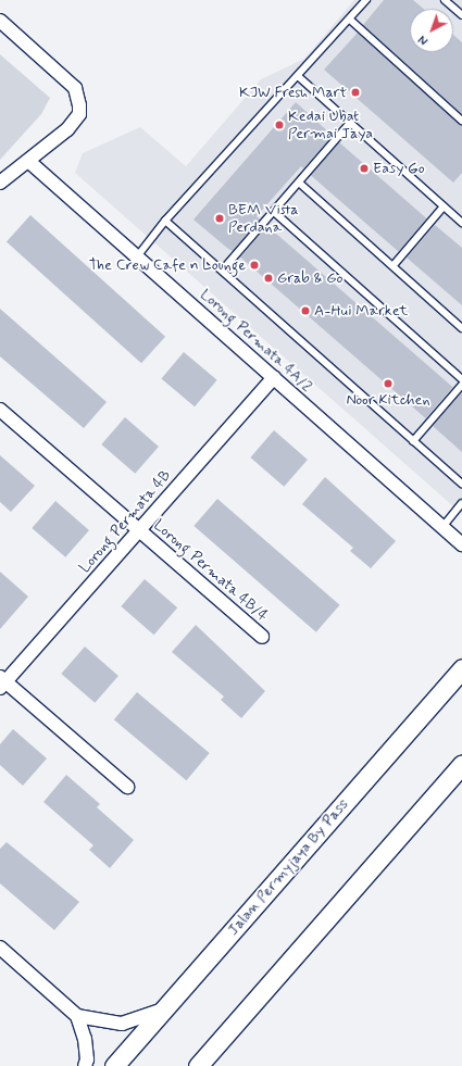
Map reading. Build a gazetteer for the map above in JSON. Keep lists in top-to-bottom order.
{
  "streets": {
    "main road": ["Jalan Permyjaya By Pass"],
    "street": ["Lorong Permata 4A/2", "Lorong Permata 4B", "Lorong Permata 4B/4"]
  },
  "crossings": [
    ["Lorong Permata 4A/2", "Lorong Permata 4B"],
    ["Lorong Permata 4B", "Lorong Permata 4B/4"]
  ],
  "places": [
    "KJW Fresh Mart",
    "Kedai Ubat Permai Jaya",
    "Easy Go",
    "BEM Vista Perdana",
    "The Crew Cafe n Lounge",
    "Grab & Go",
    "A-Hui Market",
    "Noor Kitchen"
  ],
  "north": "bottom left"
}
